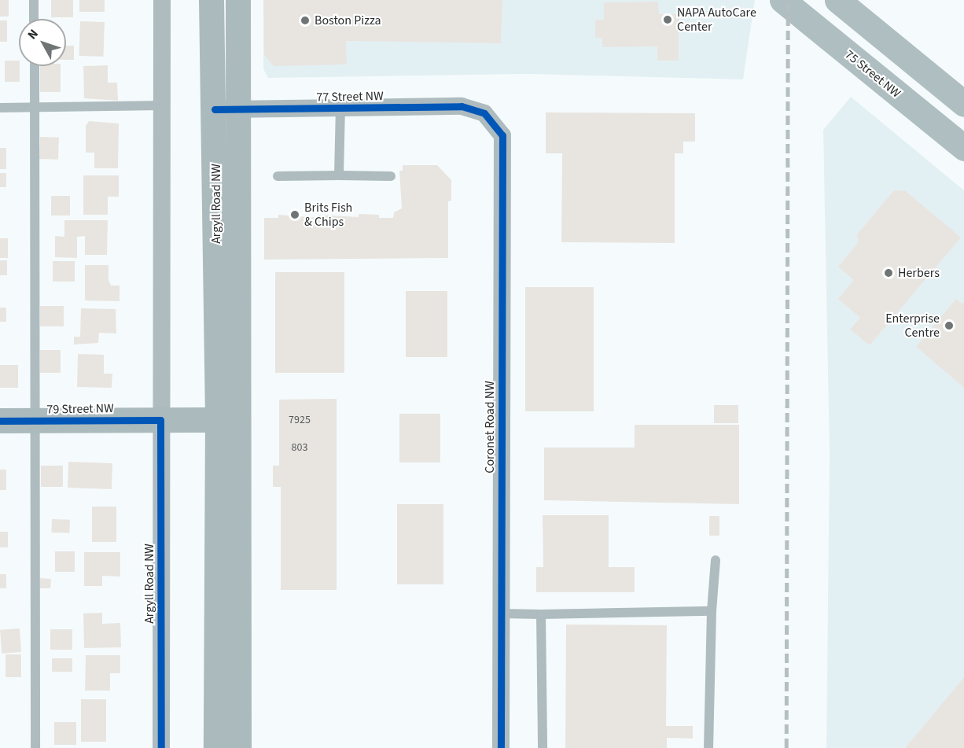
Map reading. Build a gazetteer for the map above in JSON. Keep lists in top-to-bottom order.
{
  "streets": {
    "main road": ["75 Street NW", "Argyll Road NW", "79 Street NW"],
    "street": ["77 Street NW", "Coronet Road NW"]
  },
  "crossings": [
    ["77 Street NW", "Argyll Road NW"],
    ["77 Street NW", "Coronet Road NW"],
    ["Argyll Road NW", "79 Street NW"]
  ],
  "places": [
    "NAPA AutoCare Center",
    "Boston Pizza",
    "Brits Fish & Chips",
    "Herbers",
    "Enterprise Centre"
  ],
  "house_numbers": ["7925", "803"],
  "north": "top left"
}
